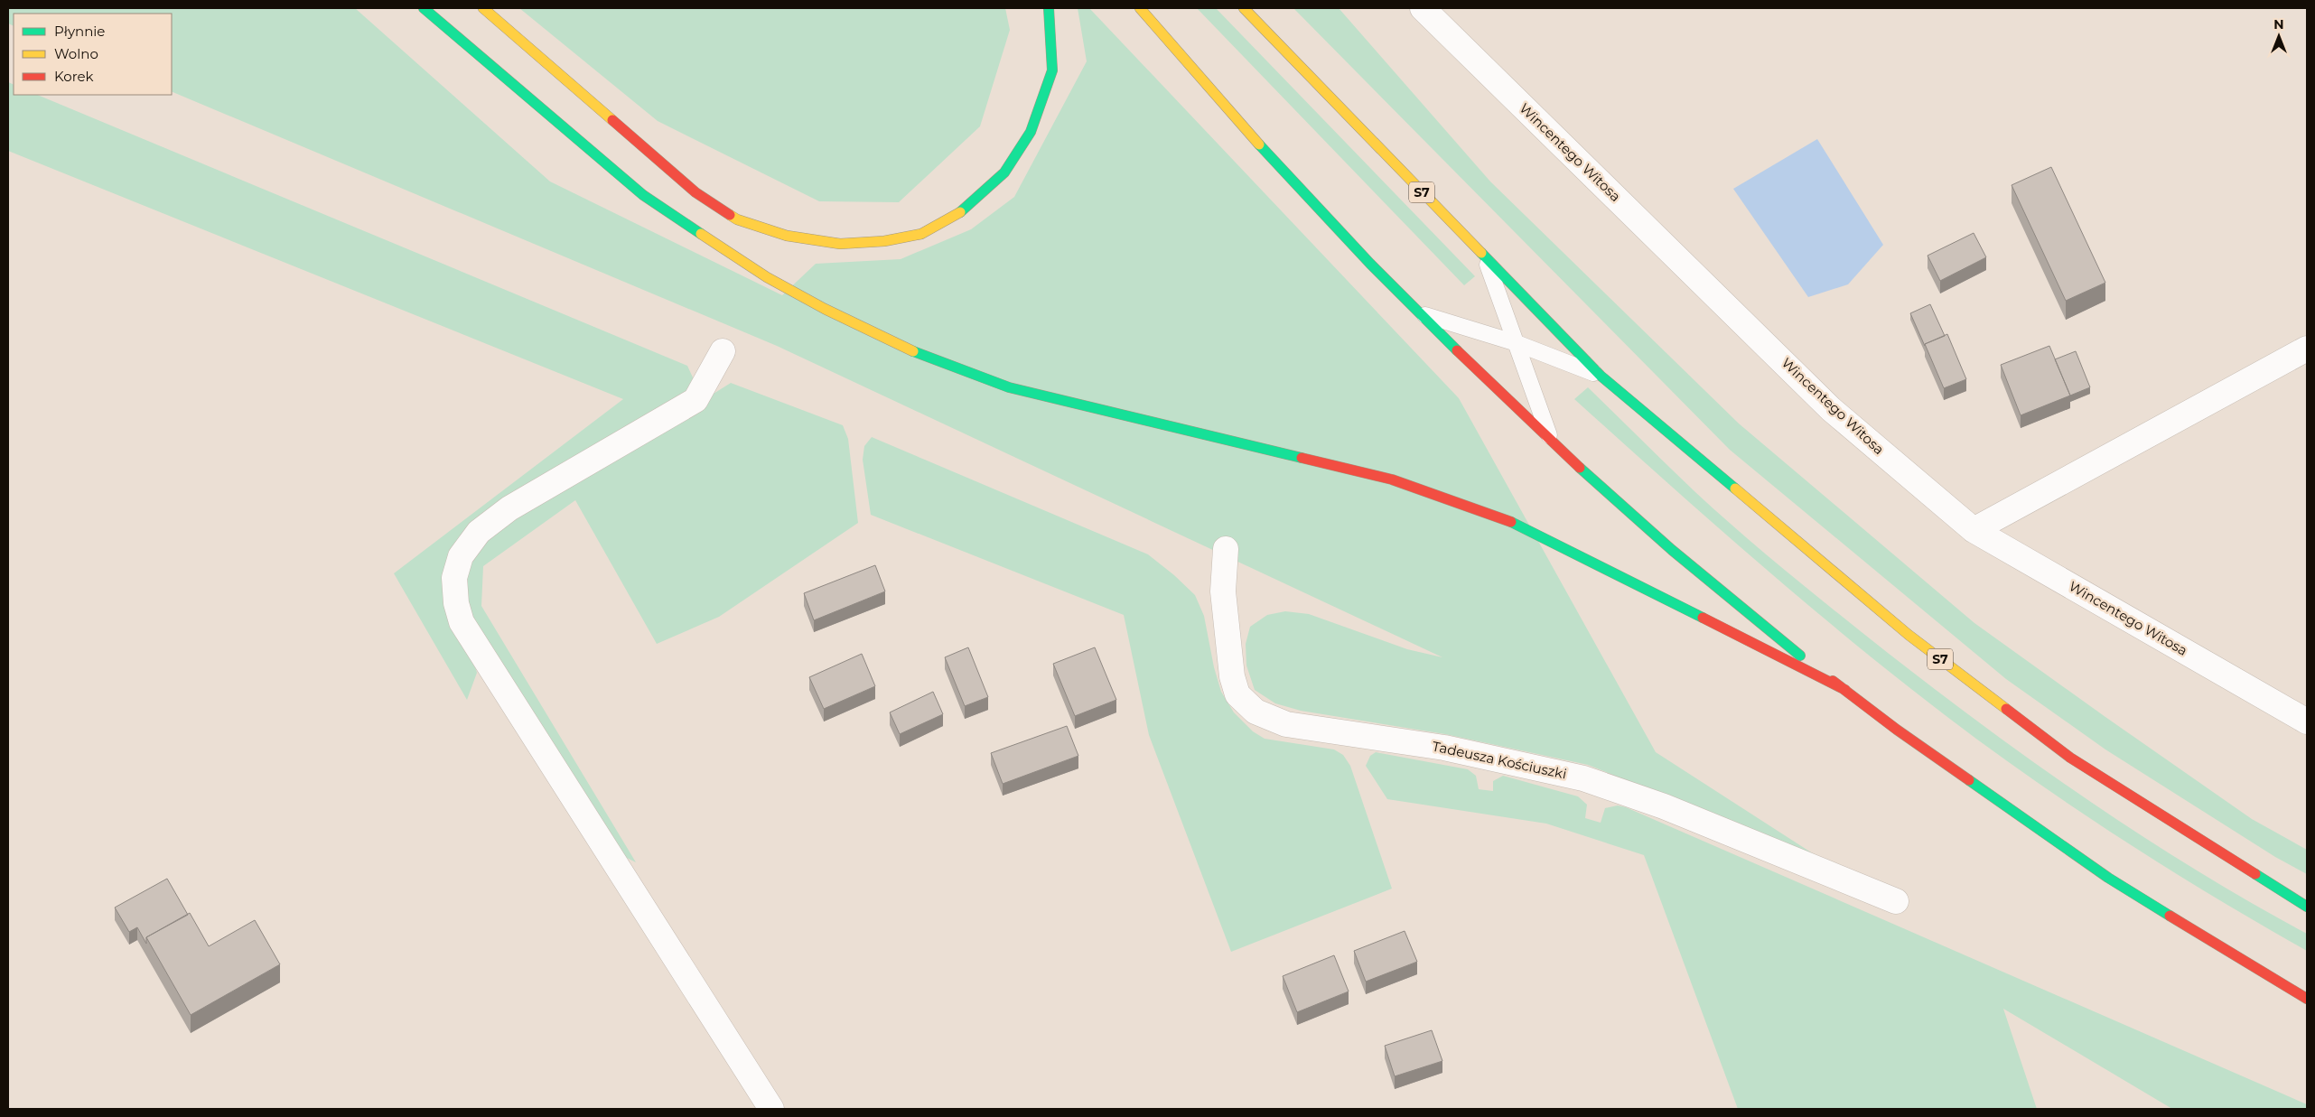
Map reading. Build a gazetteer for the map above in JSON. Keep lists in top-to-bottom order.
{
  "streets": {
    "highway": ["S7"],
    "street": ["Wincentego Witosa", "Tadeusza Kościuszki"]
  },
  "legend": ["Płynnie", "Wolno", "Korek"],
  "north": "top"
}
